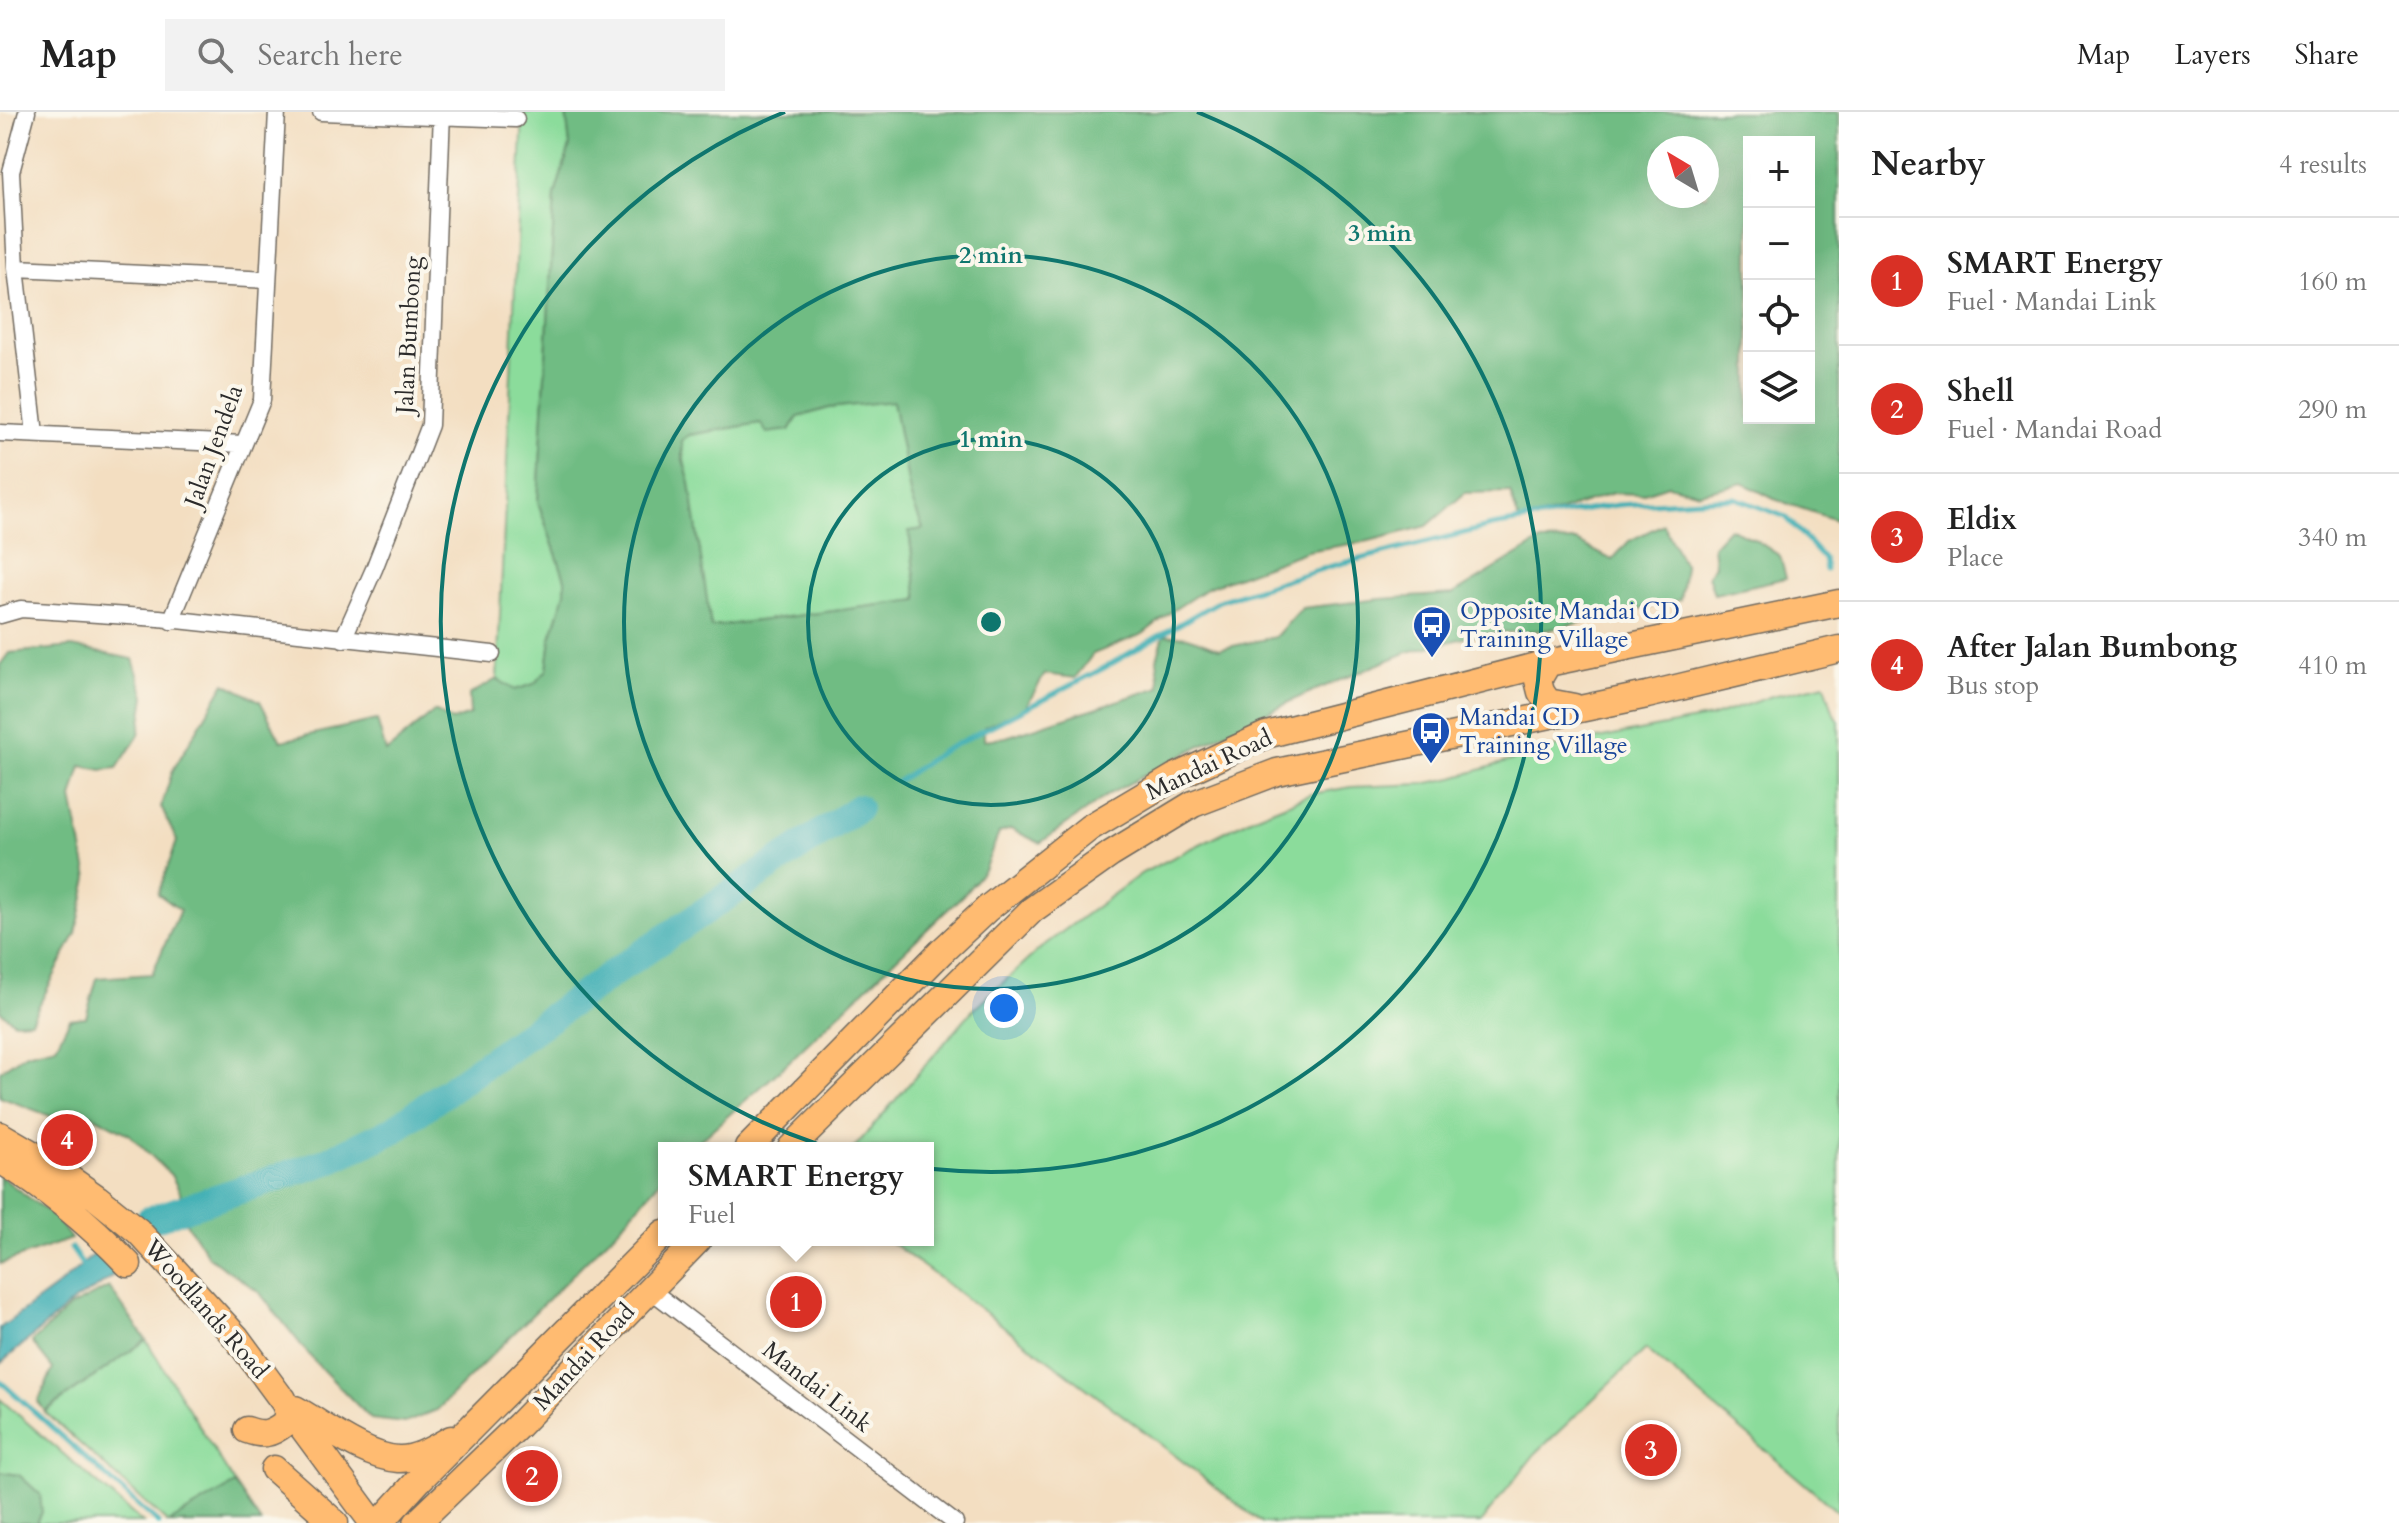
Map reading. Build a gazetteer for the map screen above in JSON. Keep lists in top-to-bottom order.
{
  "streets": {
    "main road": ["Mandai Road", "Woodlands Road"],
    "street": ["Jalan Bumbong", "Jalan Jendela", "Mandai Link"]
  },
  "crossings": [
    ["Mandai Road", "Mandai Link"]
  ],
  "places": {
    "bus stop": ["Opposite Mandai CD Training Village", "Mandai CD Training Village"]
  },
  "north": "top left",
  "page": {
    "header": "Map",
    "search": "Search here",
    "nav": ["Map", "Layers", "Share"],
    "heading": ["Nearby", "4 results"],
    "map_buttons": ["+", "−"],
    "list": [
      {
        "mark": "1",
        "name": "SMART Energy",
        "note": "Fuel · Mandai Link",
        "value": "160 m"
      },
      {
        "mark": "2",
        "name": "Shell",
        "note": "Fuel · Mandai Road",
        "value": "290 m"
      },
      {
        "mark": "3",
        "name": "Eldix",
        "note": "Place",
        "value": "340 m"
      },
      {
        "mark": "4",
        "name": "After Jalan Bumbong",
        "note": "Bus stop",
        "value": "410 m"
      }
    ],
    "pins": [
      "4",
      "1",
      "3",
      "2"
    ],
    "popup": ["SMART Energy", "Fuel"]
  },
  "rings": ["3 min", "2 min", "1 min"]
}
